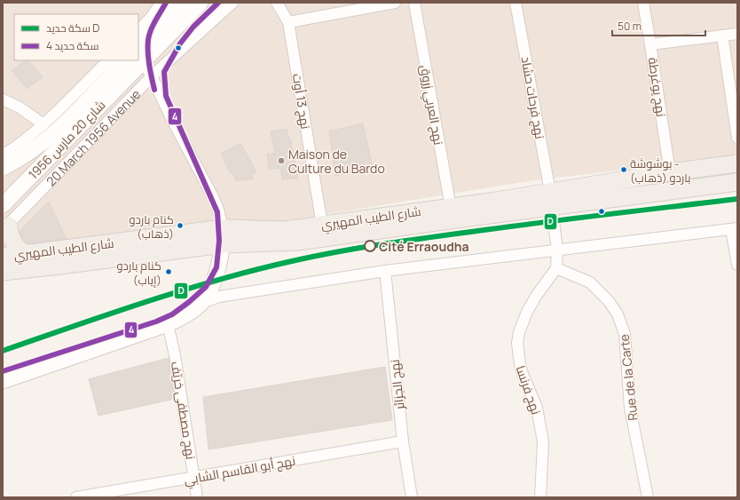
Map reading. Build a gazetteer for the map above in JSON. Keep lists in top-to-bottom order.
{
  "streets": {
    "main road": ["شارع 20 مارس 1956", "شارع الطيب المهيري"],
    "street": [
      "نهج يوغرطة",
      "نهج فرحات حشاد",
      "نهج 13 أوت",
      "نهج العربي زروق",
      "20 March 1956 Avenue",
      "Rue de la Carte",
      "نهج الجزائر",
      "نهج فرنسا",
      "نهج مصطفى خريّف",
      "نهج أبو القاسم الشابي"
    ]
  },
  "crossings": [
    ["نهج يوغرطة", "شارع الطيب المهيري"],
    ["نهج فرحات حشاد", "شارع الطيب المهيري"],
    ["نهج 13 أوت", "شارع الطيب المهيري"],
    ["نهج العربي زروق", "شارع الطيب المهيري"],
    ["Rue de la Carte", "نهج فرنسا"],
    ["نهج الجزائر", "نهج أبو القاسم الشابي"],
    ["نهج مصطفى خريّف", "نهج أبو القاسم الشابي"]
  ],
  "places": [
    "Maison de Culture du Bardo",
    "بوشوشة - باردو (ذهاب)",
    "كنام باردو (ذهاب)",
    "Cité Erraoudha",
    "كنام باردو (إياب)"
  ],
  "lines": ["rail line 4", "rail line D"],
  "legend": ["سكة حديد D", "سكة حديد 4"],
  "scale_bar": "50 m"
}
